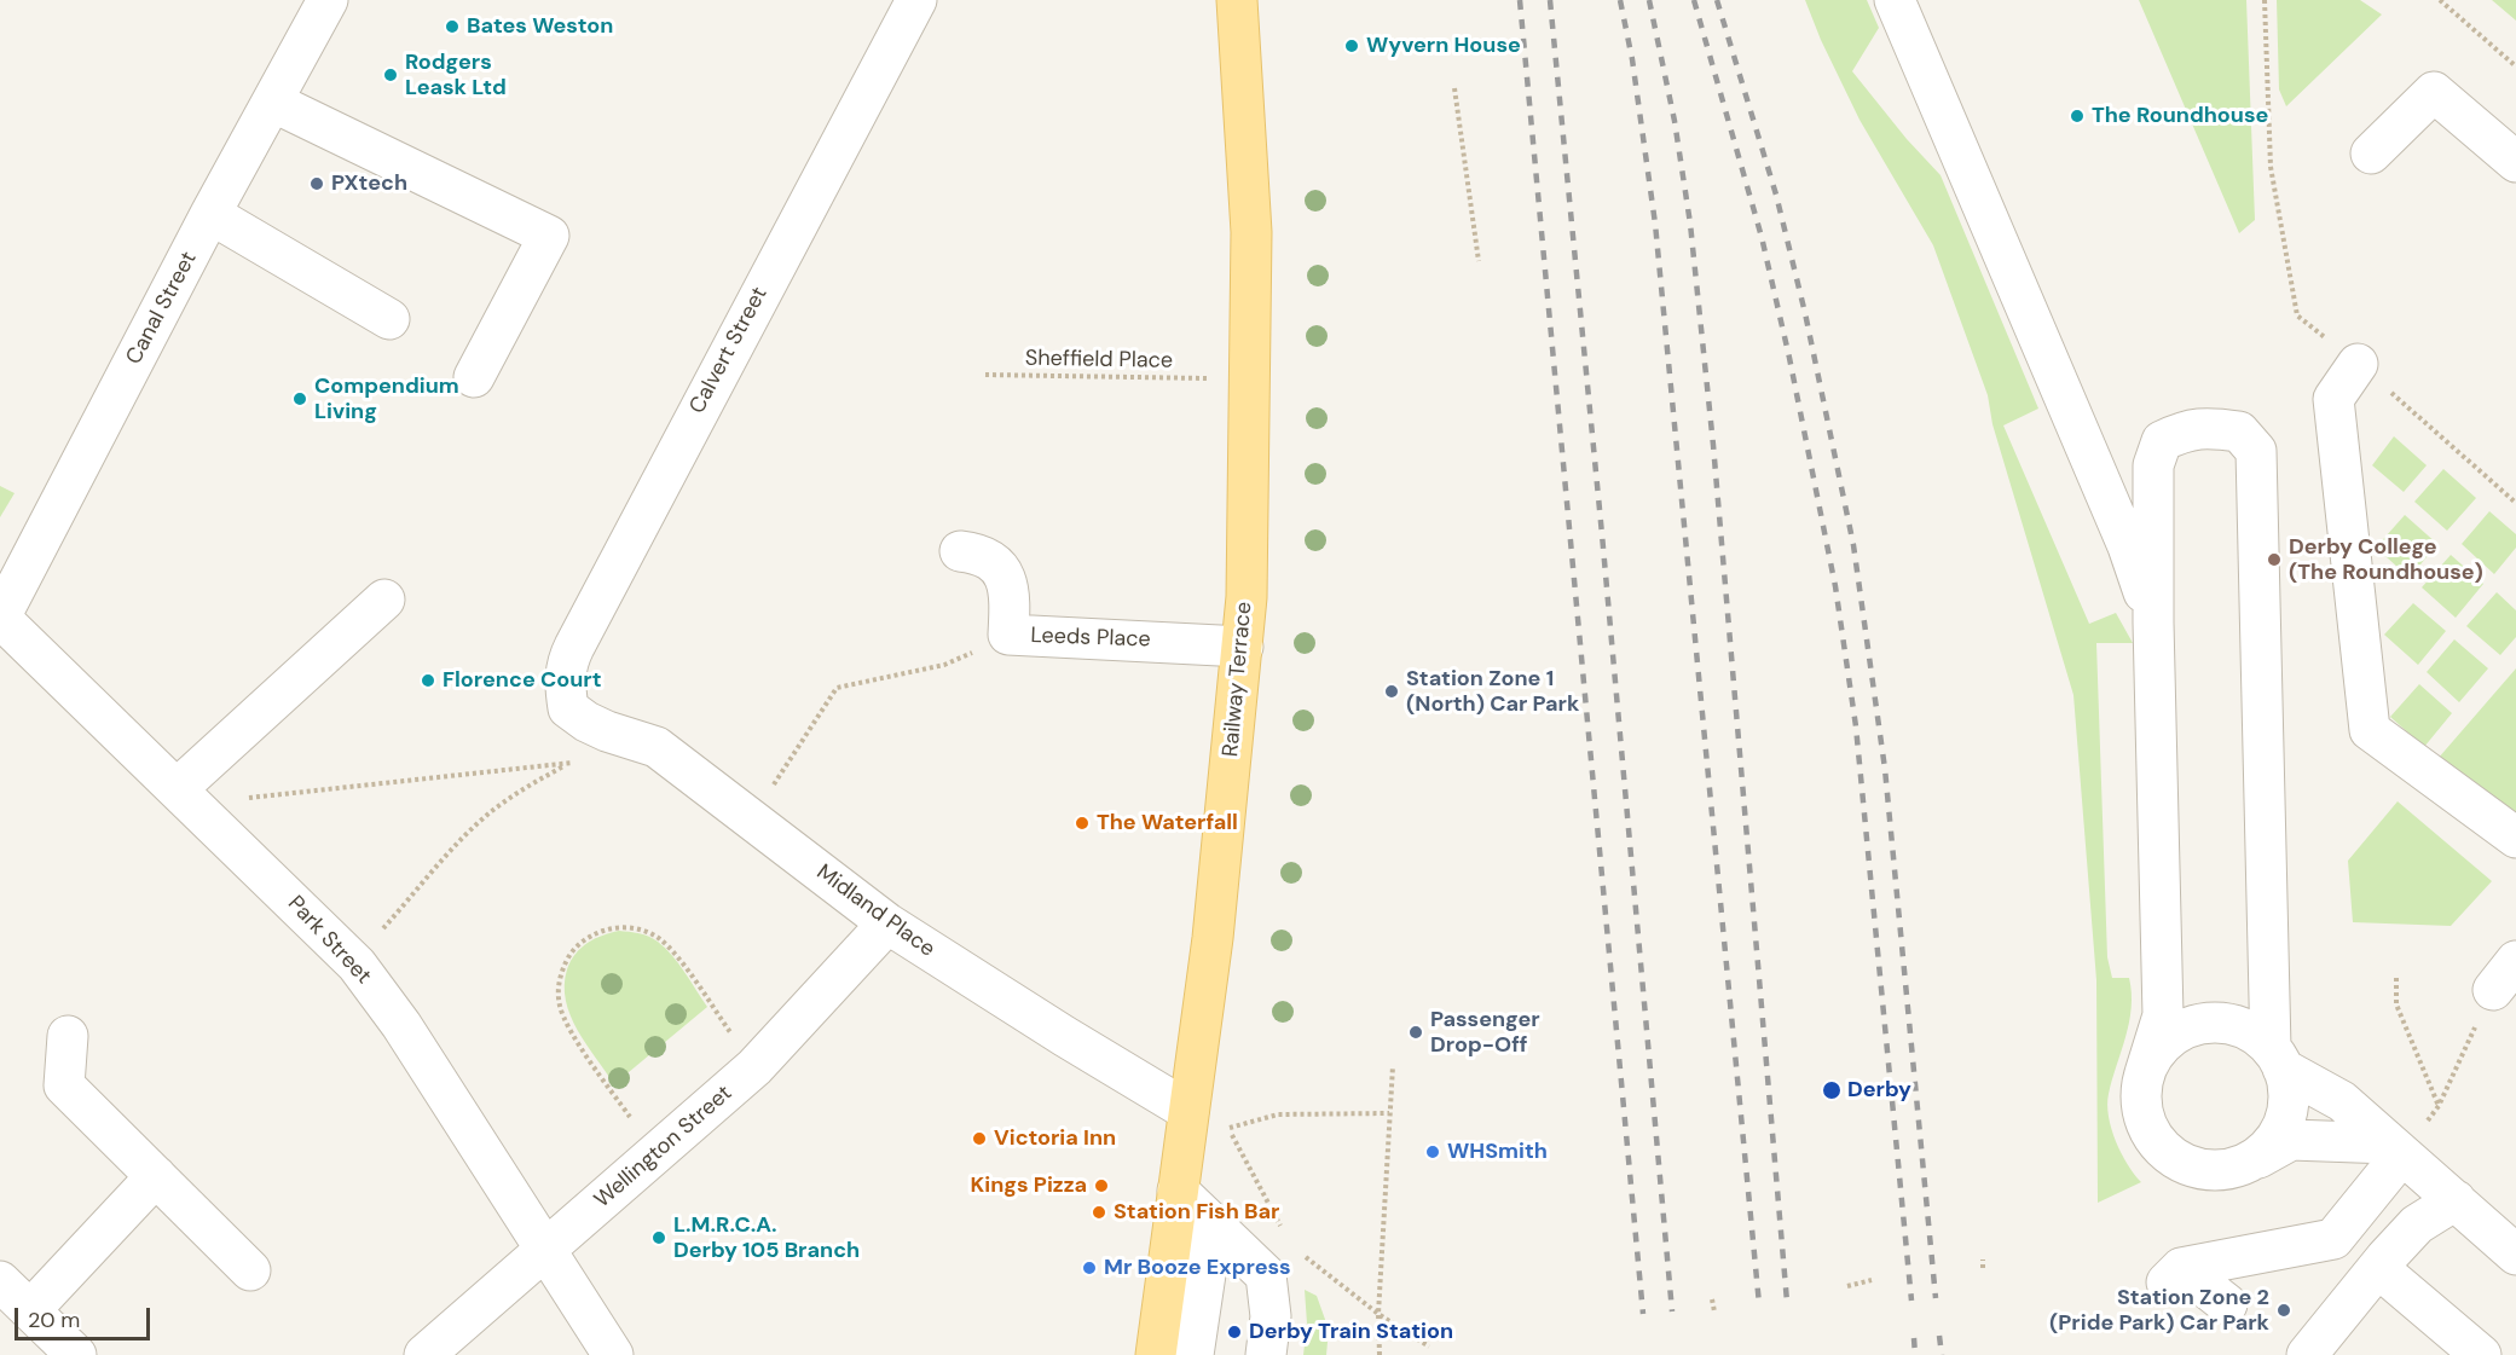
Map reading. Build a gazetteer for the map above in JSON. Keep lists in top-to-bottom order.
{
  "streets": {
    "main road": ["Railway Terrace"],
    "street": [
      "Canal Street",
      "Calvert Street",
      "Leeds Place",
      "Midland Place",
      "Park Street",
      "Wellington Street"
    ],
    "path": ["Sheffield Place"]
  },
  "crossings": [
    ["Canal Street", "Park Street"],
    ["Calvert Street", "Midland Place"],
    ["Leeds Place", "Railway Terrace"],
    ["Railway Terrace", "Midland Place"],
    ["Midland Place", "Wellington Street"],
    ["Park Street", "Wellington Street"]
  ],
  "places": [
    "Bates Weston",
    "Wyvern House",
    "Rodgers Leask Ltd",
    "The Roundhouse",
    "PXtech",
    "Compendium Living",
    "Derby College (The Roundhouse)",
    "Florence Court",
    "Station Zone 1 (North) Car Park",
    "The Waterfall",
    "Passenger Drop-Off",
    "Derby",
    "Victoria Inn",
    "WHSmith",
    "Kings Pizza",
    "Station Fish Bar",
    "L.M.R.C.A. Derby 105 Branch",
    "Mr Booze Express",
    "Station Zone 2 (Pride Park) Car Park",
    "Derby Train Station"
  ],
  "scale_bar": "20 m"
}
